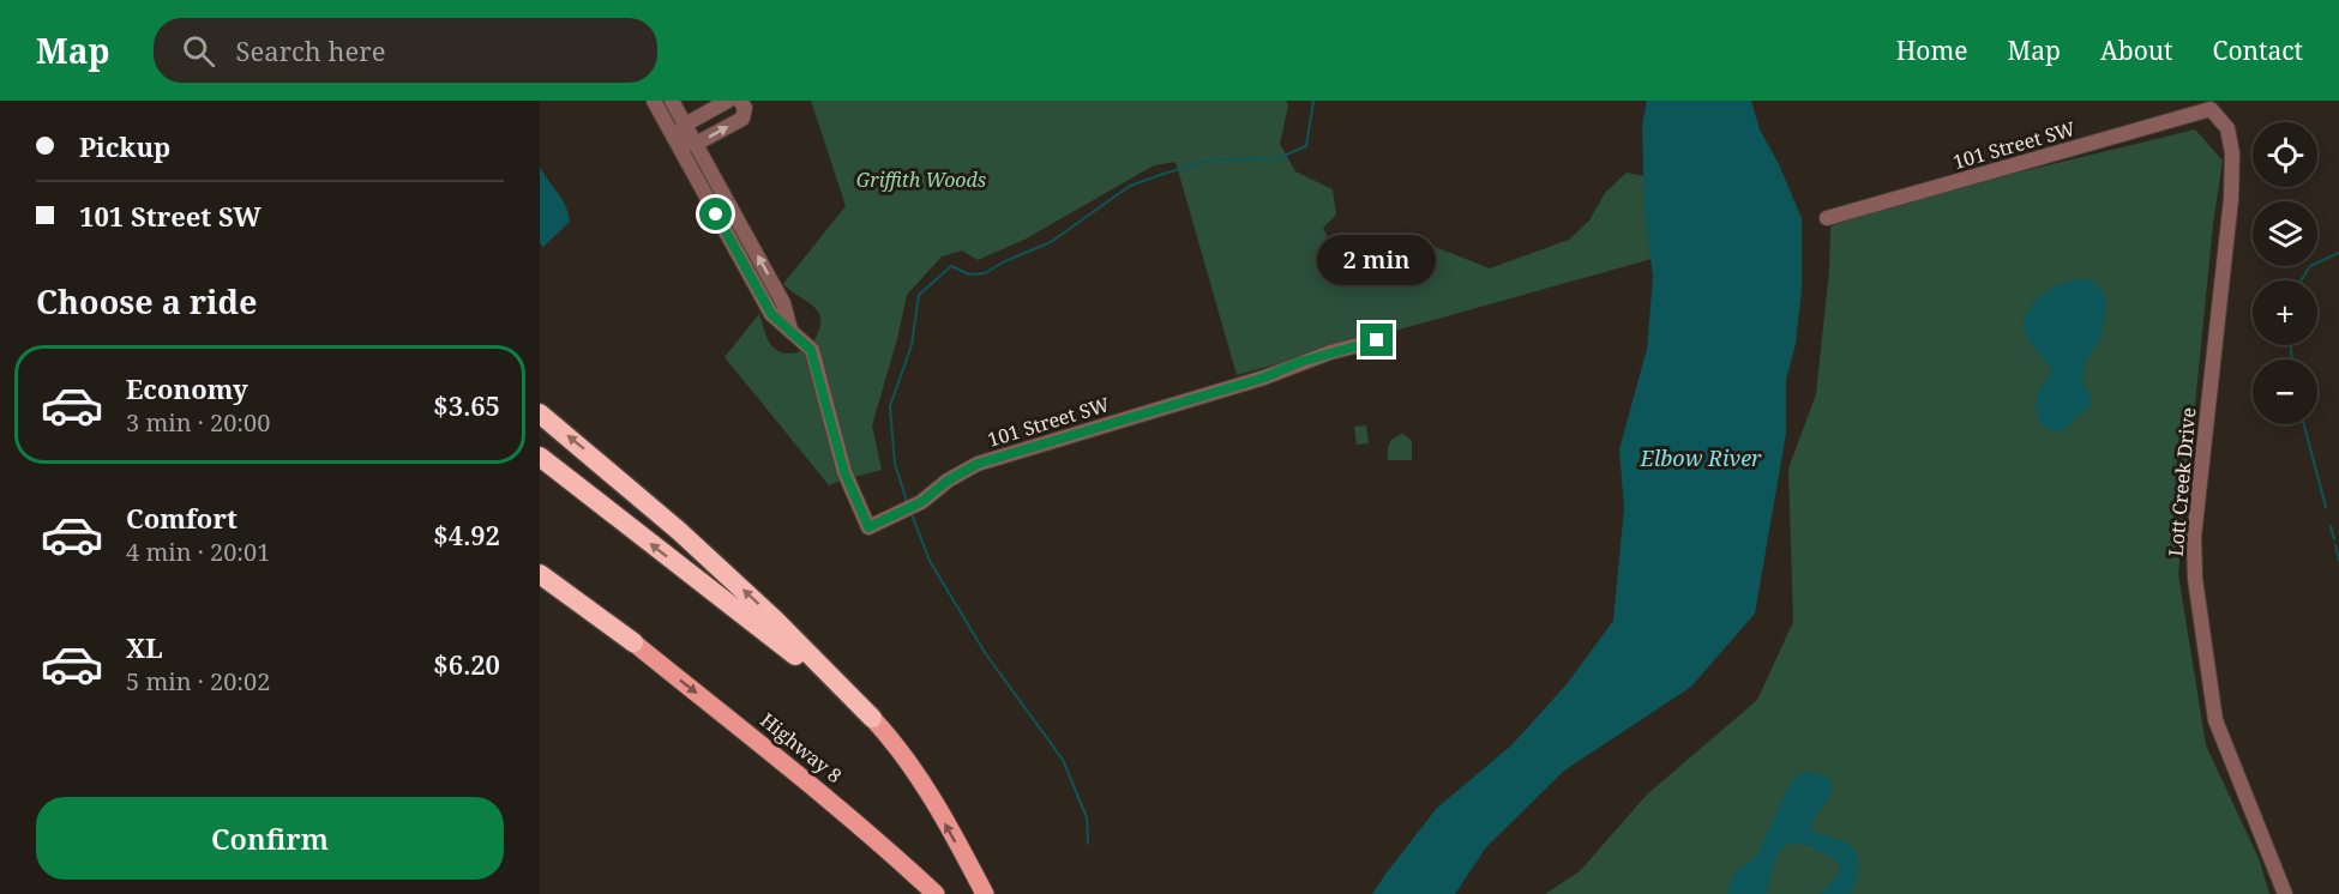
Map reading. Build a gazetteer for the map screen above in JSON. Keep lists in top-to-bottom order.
{
  "streets": {
    "main road": ["Highway 8"],
    "street": ["101 Street SW", "Lott Creek Drive"]
  },
  "crossings": [
    ["101 Street SW", "Lott Creek Drive"]
  ],
  "water": ["Elbow River"],
  "parks": ["Griffith Woods"],
  "page": {
    "header": "Map",
    "search": "Search here",
    "nav": [
      "Home",
      "Map",
      "About",
      "Contact"
    ],
    "banner": ["Pickup", "101 Street SW"],
    "map_buttons": ["+", "−"],
    "bubble": "2 min",
    "heading": "Choose a ride",
    "list": [
      {
        "name": "Economy",
        "note": "3 min · 20:00",
        "value": "$3.65"
      },
      {
        "name": "Comfort",
        "note": "4 min · 20:01",
        "value": "$4.92"
      },
      {
        "name": "XL",
        "note": "5 min · 20:02",
        "value": "$6.20"
      }
    ],
    "buttons": "Confirm"
  }
}
